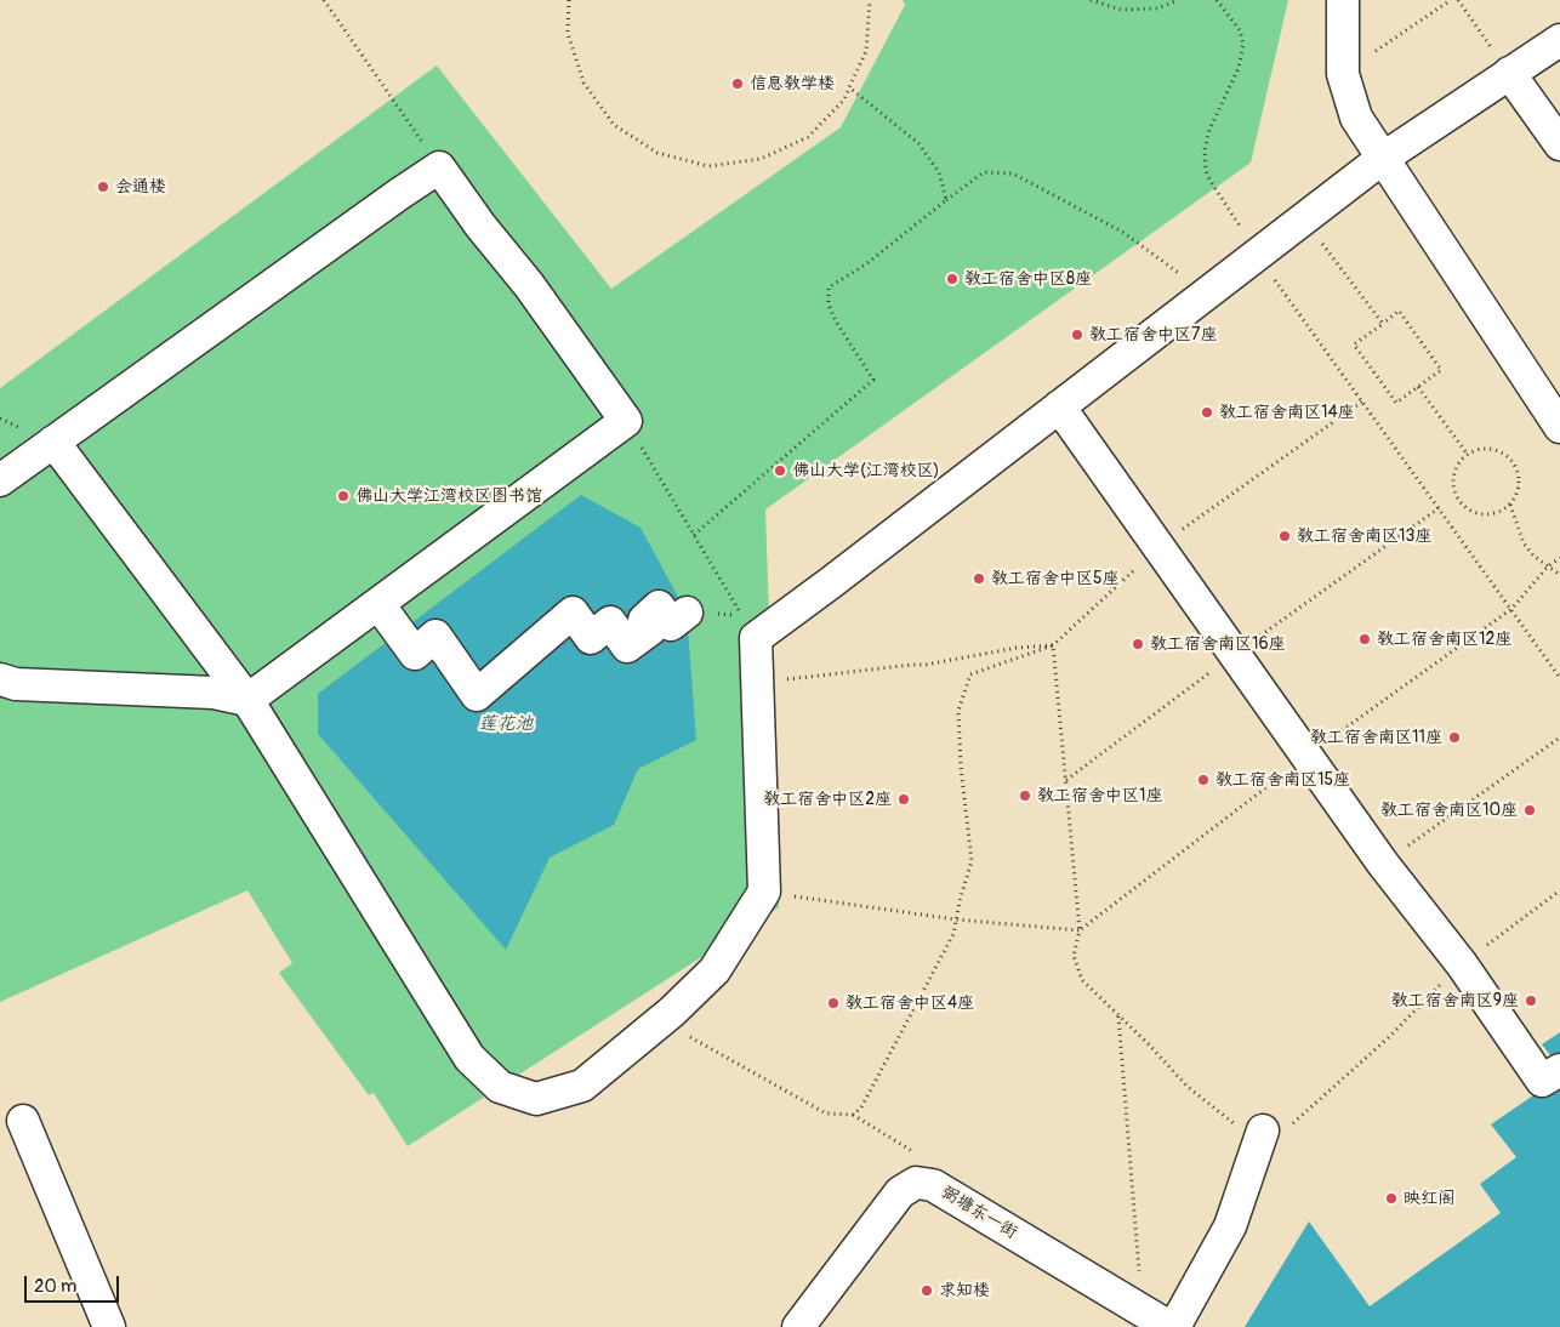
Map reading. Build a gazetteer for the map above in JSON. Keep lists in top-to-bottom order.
{
  "streets": {
    "street": ["弼塘东一街"]
  },
  "water": ["莲花池"],
  "places": [
    "信息教学楼",
    "会通楼",
    "教工宿舍中区8座",
    "教工宿舍中区7座",
    "教工宿舍南区14座",
    "佛山大学(江湾校区)",
    "佛山大学江湾校区图书馆",
    "教工宿舍南区13座",
    "教工宿舍中区5座",
    "教工宿舍南区12座",
    "教工宿舍南区16座",
    "教工宿舍南区11座",
    "教工宿舍南区15座",
    "教工宿舍中区1座",
    "教工宿舍中区2座",
    "教工宿舍南区10座",
    "教工宿舍南区9座",
    "教工宿舍中区4座",
    "映红阁",
    "求知楼"
  ],
  "scale_bar": "20 m"
}
